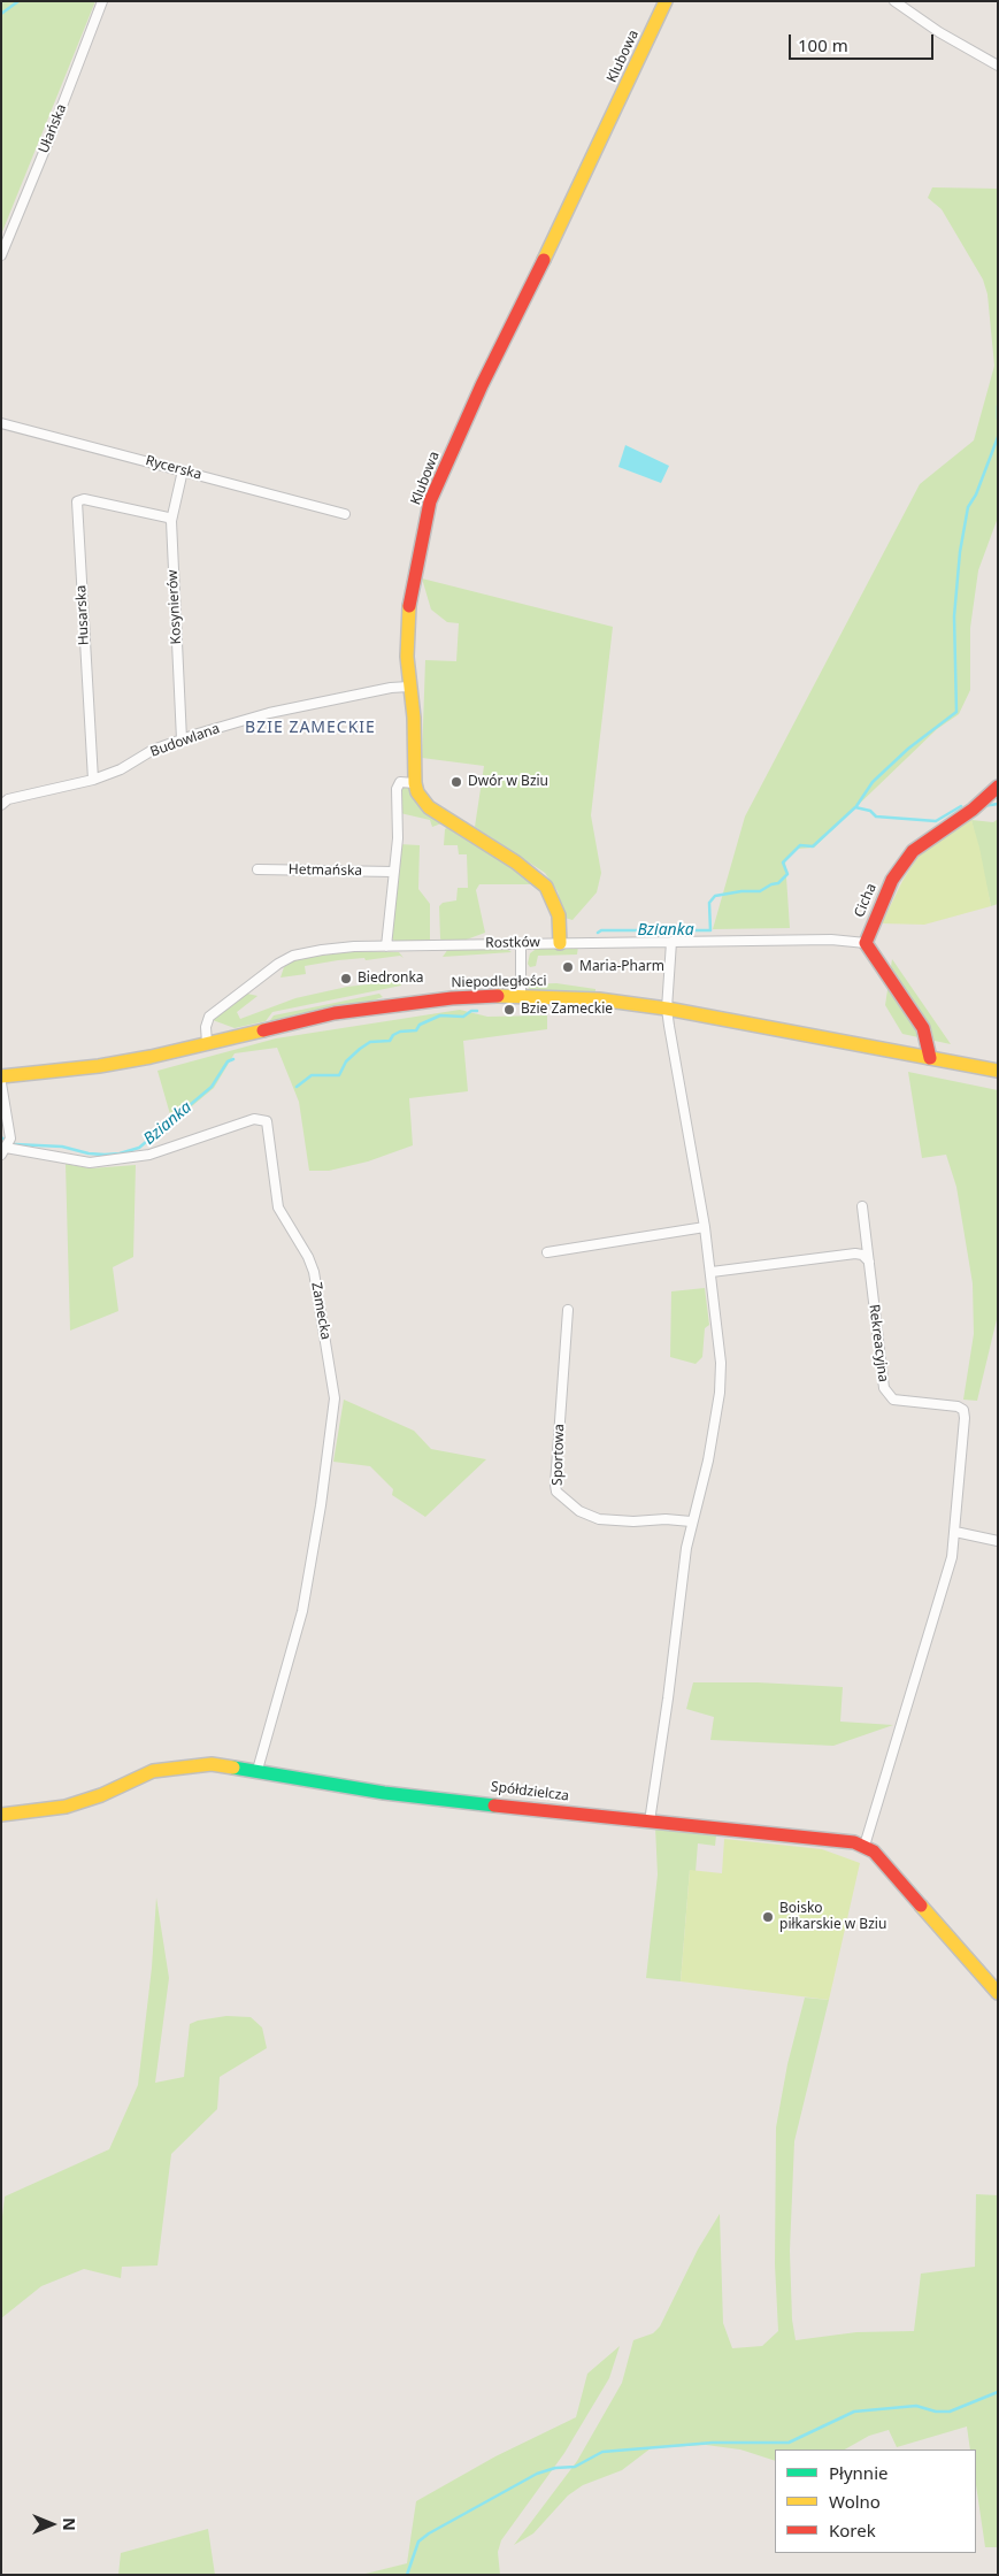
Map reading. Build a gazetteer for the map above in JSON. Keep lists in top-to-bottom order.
{
  "streets": {
    "street": [
      "Klubowa",
      "Ułańska",
      "Rycerska",
      "Kosynierów",
      "Husarska",
      "Budowlana",
      "Hetmańska",
      "Cicha",
      "Rostków",
      "Niepodległości",
      "Zamecka",
      "Rekreacyjna",
      "Sportowa",
      "Spółdzielcza"
    ]
  },
  "crossings": [
    ["Klubowa", "Budowlana"],
    ["Rycerska", "Kosynierów"],
    ["Kosynierów", "Husarska"],
    ["Kosynierów", "Budowlana"],
    ["Husarska", "Budowlana"],
    ["Cicha", "Rostków"],
    ["Rostków", "Niepodległości"],
    ["Zamecka", "Spółdzielcza"],
    ["Rekreacyjna", "Spółdzielcza"]
  ],
  "districts": ["BZIE ZAMECKIE"],
  "water": ["Bzianka"],
  "places": [
    "Dwór w Bziu",
    "Maria-Pharm",
    "Biedronka",
    "Bzie Zameckie",
    "Boisko piłkarskie w Bziu"
  ],
  "legend": ["Płynnie", "Wolno", "Korek"],
  "scale_bar": "100 m",
  "north": "right"
}
